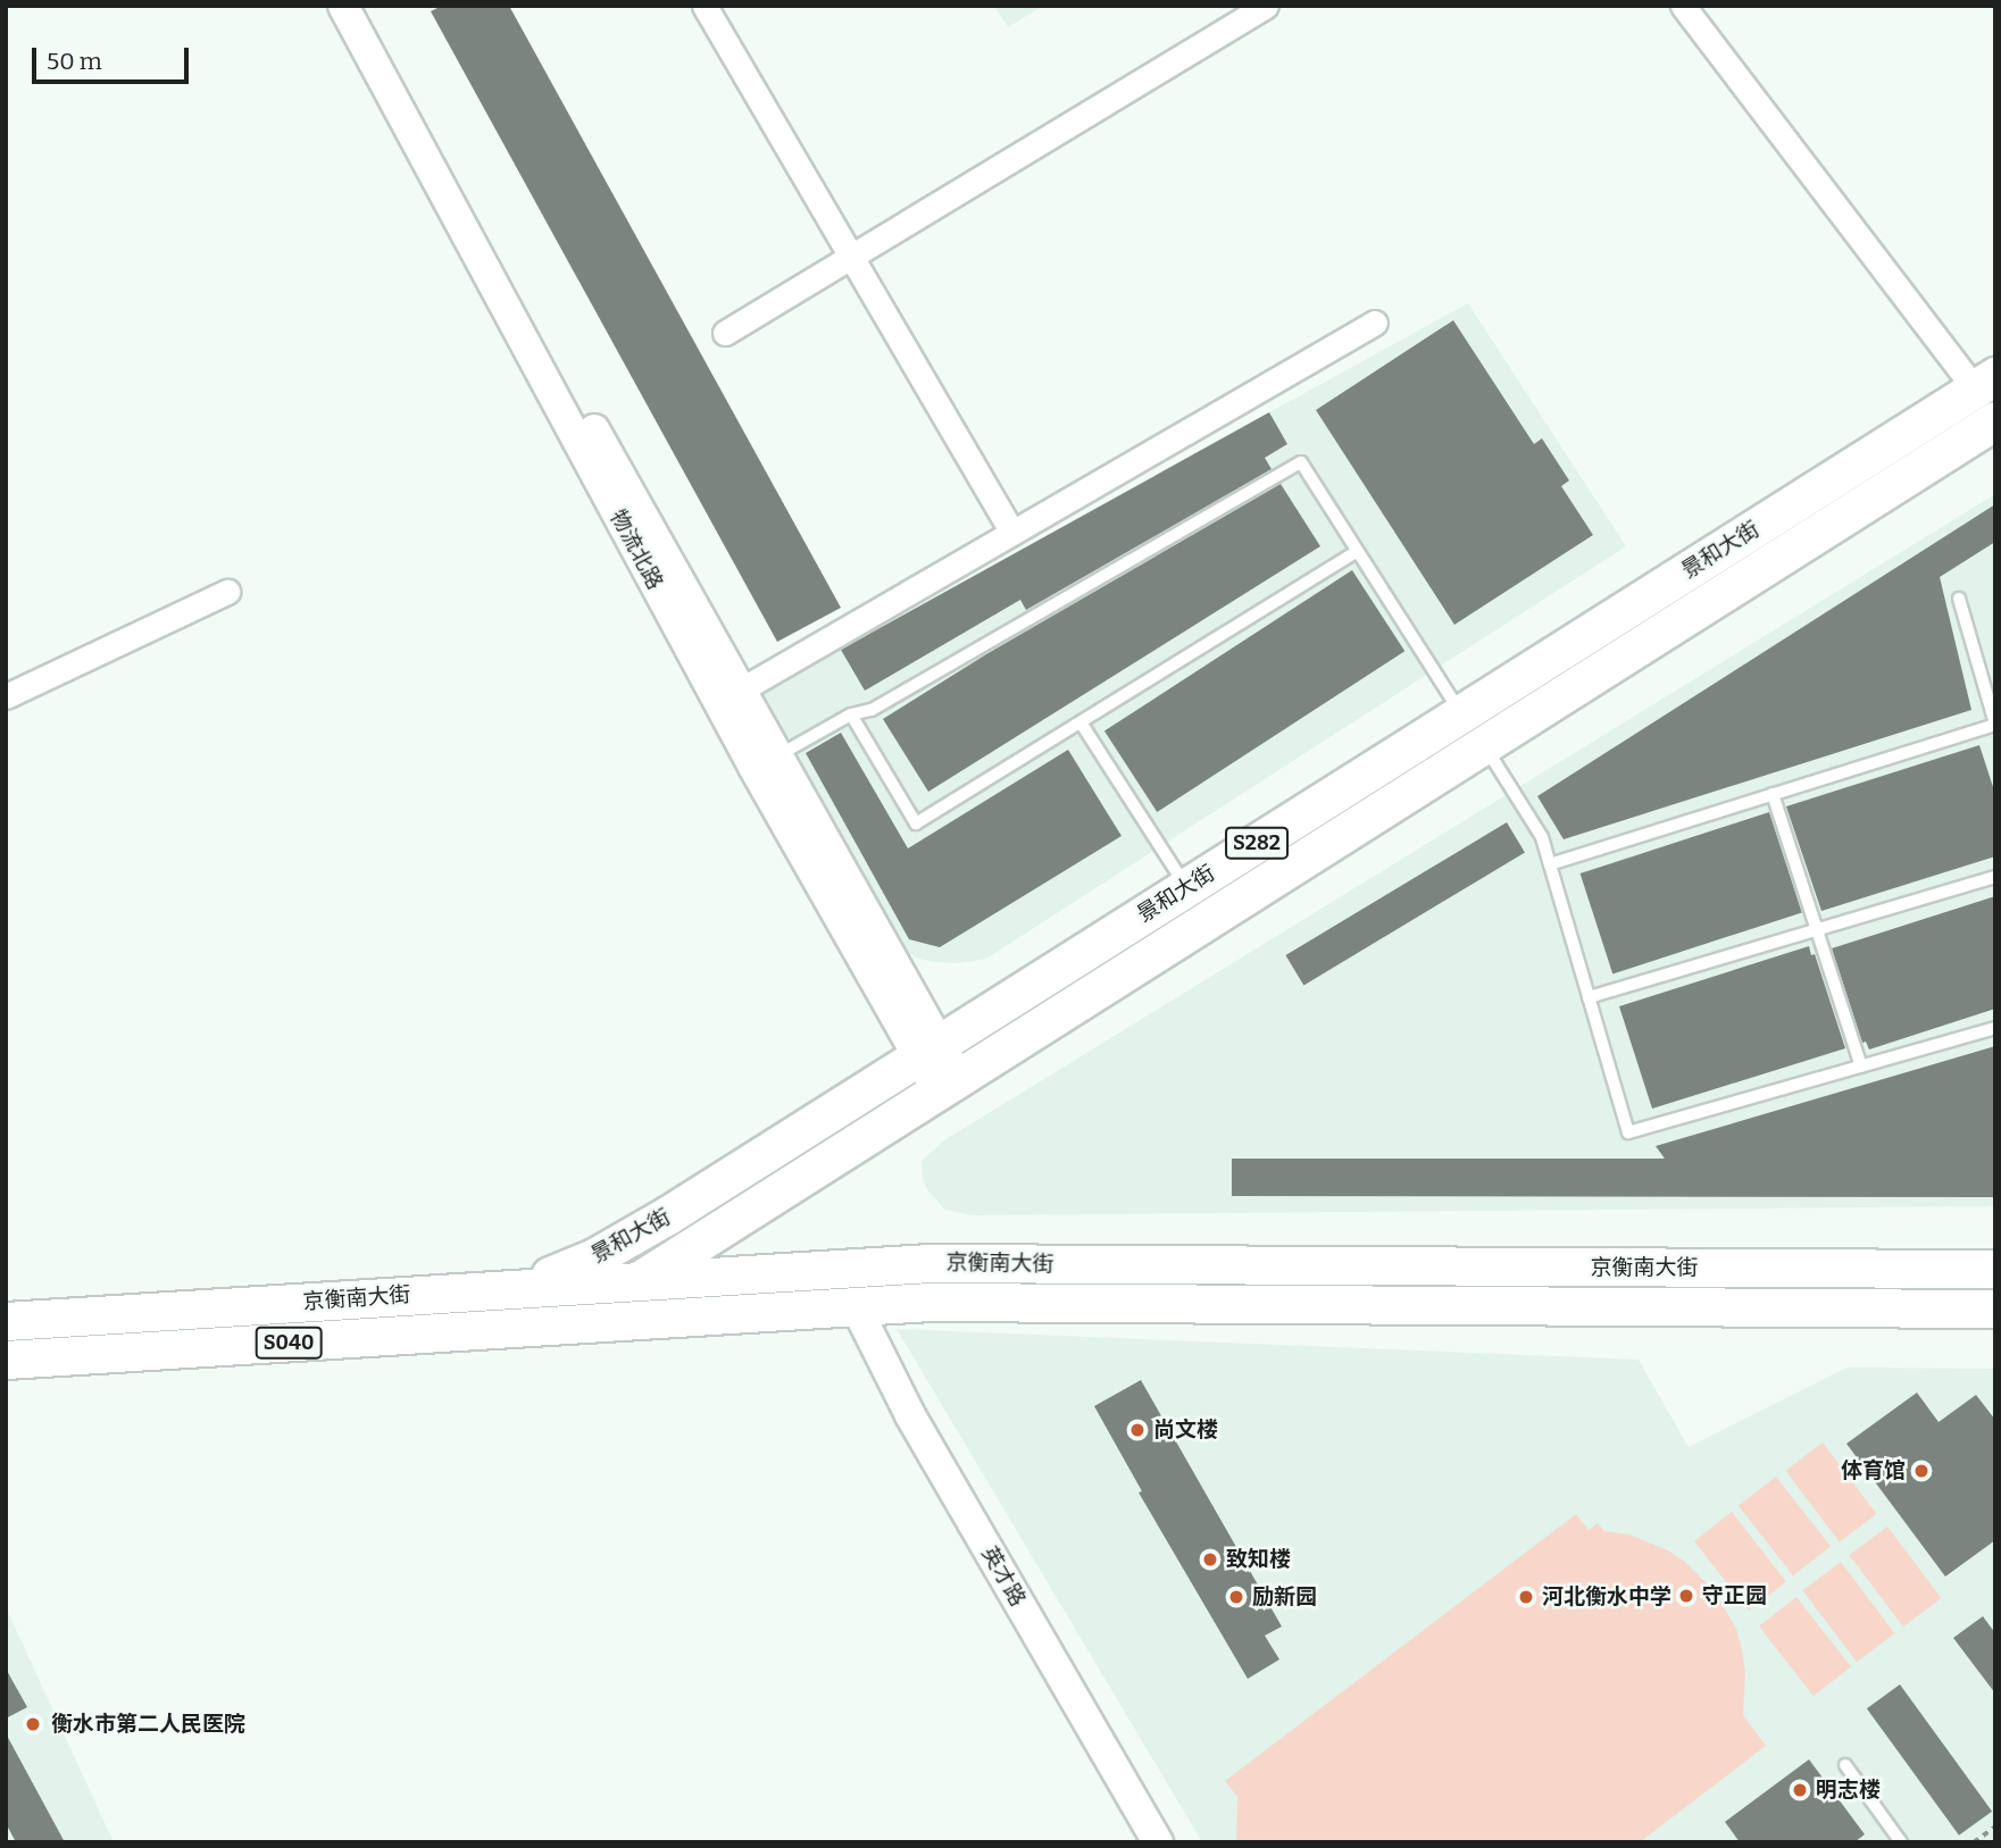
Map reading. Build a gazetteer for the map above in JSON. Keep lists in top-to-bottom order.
{
  "streets": {
    "main road": [
      "景和大街",
      "S282",
      "京衡南大街",
      "S040"
    ],
    "street": ["物流北路", "英才路"]
  },
  "crossings": [
    ["物流北路", "景和大街"],
    ["景和大街", "京衡南大街"],
    ["京衡南大街", "英才路"]
  ],
  "places": [
    "尚文楼",
    "体育馆",
    "致知楼",
    "守正园",
    "励新园",
    "河北衡水中学",
    "衡水市第二人民医院",
    "明志楼"
  ],
  "scale_bar": "50 m"
}
